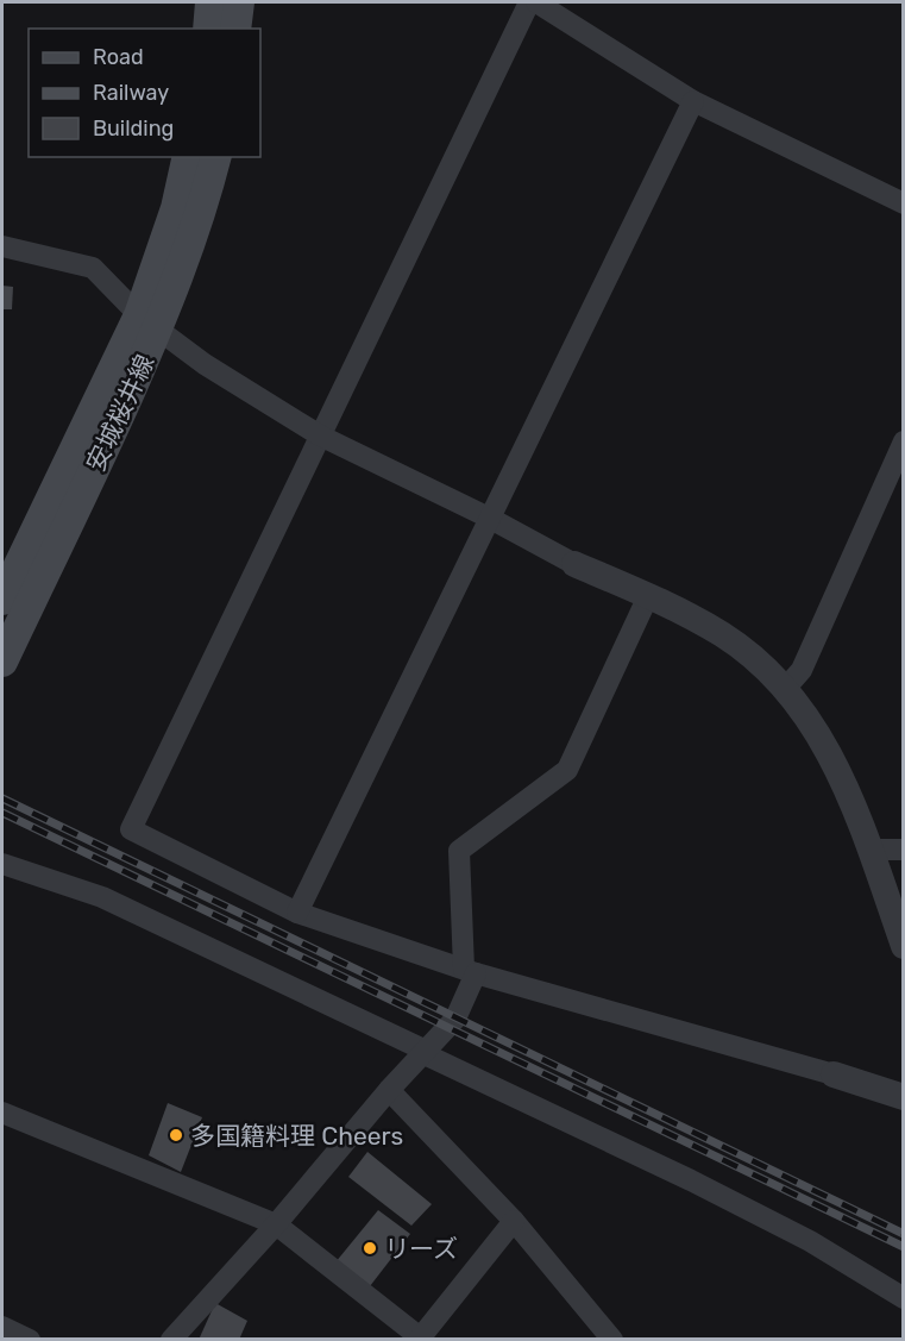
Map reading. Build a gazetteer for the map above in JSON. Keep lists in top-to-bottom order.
{
  "streets": {
    "main road": ["安城桜井線"]
  },
  "places": ["多国籍料理 Cheers", "リーズ"],
  "legend": ["Road", "Railway", "Building"]
}
